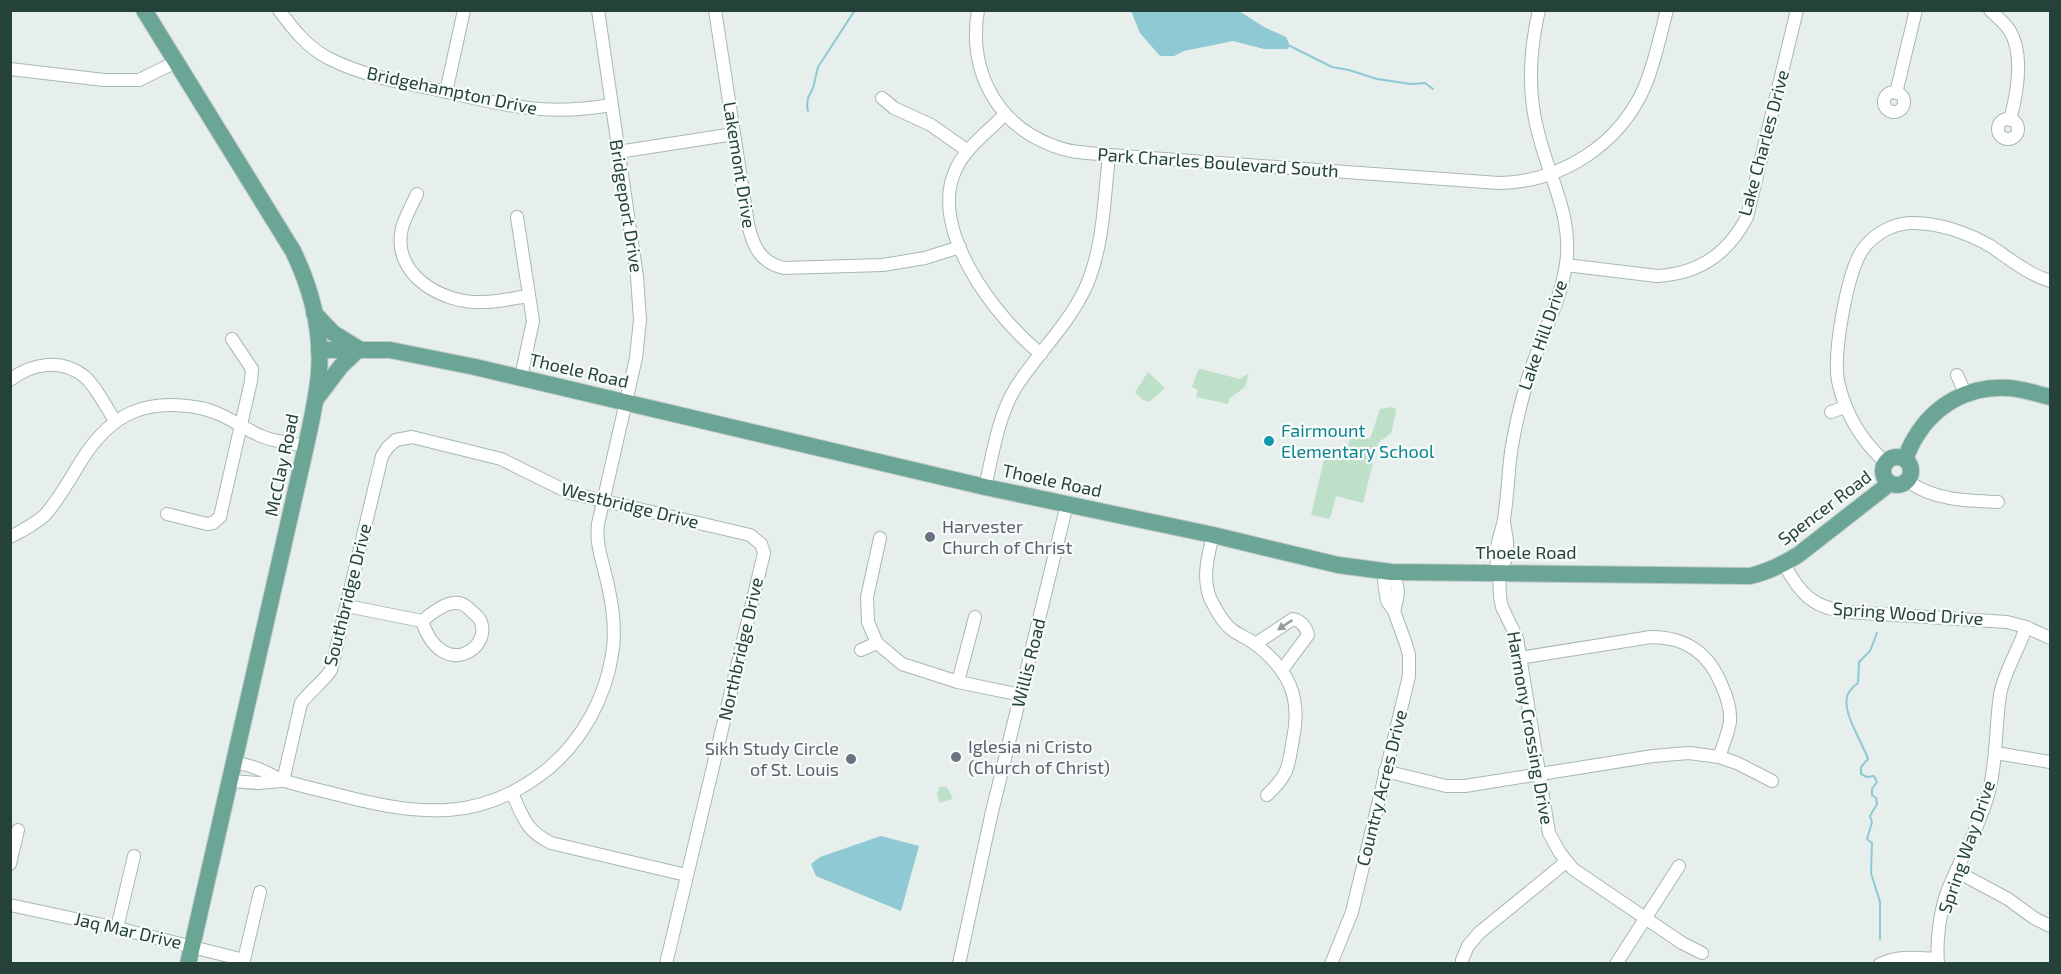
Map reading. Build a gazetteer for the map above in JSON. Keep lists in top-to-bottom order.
{
  "streets": {
    "main road": ["Thoele Road", "McClay Road", "Spencer Road"],
    "street": [
      "Bridgehampton Drive",
      "Lake Charles Drive",
      "Park Charles Boulevard South",
      "Lakemont Drive",
      "Bridgeport Drive",
      "Lake Hill Drive",
      "Westbridge Drive",
      "Southbridge Drive",
      "Spring Wood Drive",
      "Northbridge Drive",
      "Willis Road",
      "Harmony Crossing Drive",
      "Country Acres Drive",
      "Spring Way Drive",
      "Jaq Mar Drive"
    ]
  },
  "crossings": [
    ["Bridgehampton Drive", "Bridgeport Drive"],
    ["Lake Charles Drive", "Lake Hill Drive"],
    ["Park Charles Boulevard South", "Lake Hill Drive"],
    ["Bridgeport Drive", "Thoele Road"],
    ["Bridgeport Drive", "Westbridge Drive"],
    ["Bridgeport Drive", "Southbridge Drive"],
    ["Lake Hill Drive", "Thoele Road"],
    ["Lake Hill Drive", "Harmony Crossing Drive"],
    ["Thoele Road", "McClay Road"],
    ["Thoele Road", "Spencer Road"],
    ["Thoele Road", "Spring Wood Drive"],
    ["Thoele Road", "Willis Road"],
    ["Thoele Road", "Harmony Crossing Drive"],
    ["Thoele Road", "Country Acres Drive"],
    ["McClay Road", "Jaq Mar Drive"],
    ["Westbridge Drive", "Southbridge Drive"],
    ["Westbridge Drive", "Northbridge Drive"],
    ["Spencer Road", "Spring Wood Drive"],
    ["Spring Wood Drive", "Spring Way Drive"]
  ],
  "places": [
    "Fairmount Elementary School",
    "Harvester Church of Christ",
    "Iglesia ni Cristo (Church of Christ)",
    "Sikh Study Circle of St. Louis"
  ]
}
